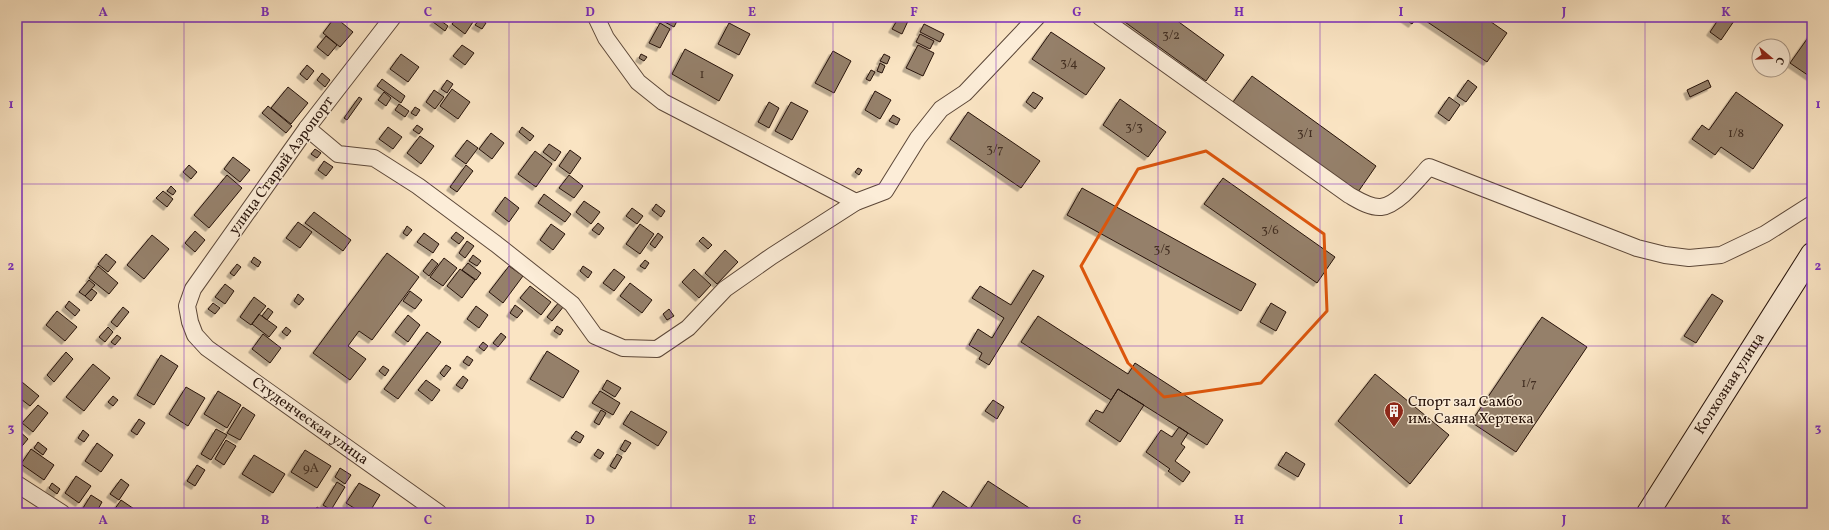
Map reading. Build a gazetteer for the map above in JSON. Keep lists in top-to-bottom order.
{
  "streets": {
    "main road": ["Колхозная улица"],
    "street": ["улица Старый Аэропорт", "Студенческая улица"]
  },
  "crossings": [
    ["улица Старый Аэропорт", "Студенческая улица"]
  ],
  "places": {
    "building": ["Спорт зал Самбо им. Саяна Хертека"]
  },
  "house_numbers": [
    "3/2",
    "3/4",
    "1",
    "3/3",
    "3/1",
    "1/8",
    "3/7",
    "3/6",
    "3/5",
    "1/7",
    "9А"
  ],
  "north": "right",
  "grid": {
    "columns": [
      "A",
      "B",
      "C",
      "D",
      "E",
      "F",
      "G",
      "H",
      "I",
      "J",
      "K"
    ],
    "rows": ["1", "2", "3"]
  }
}
